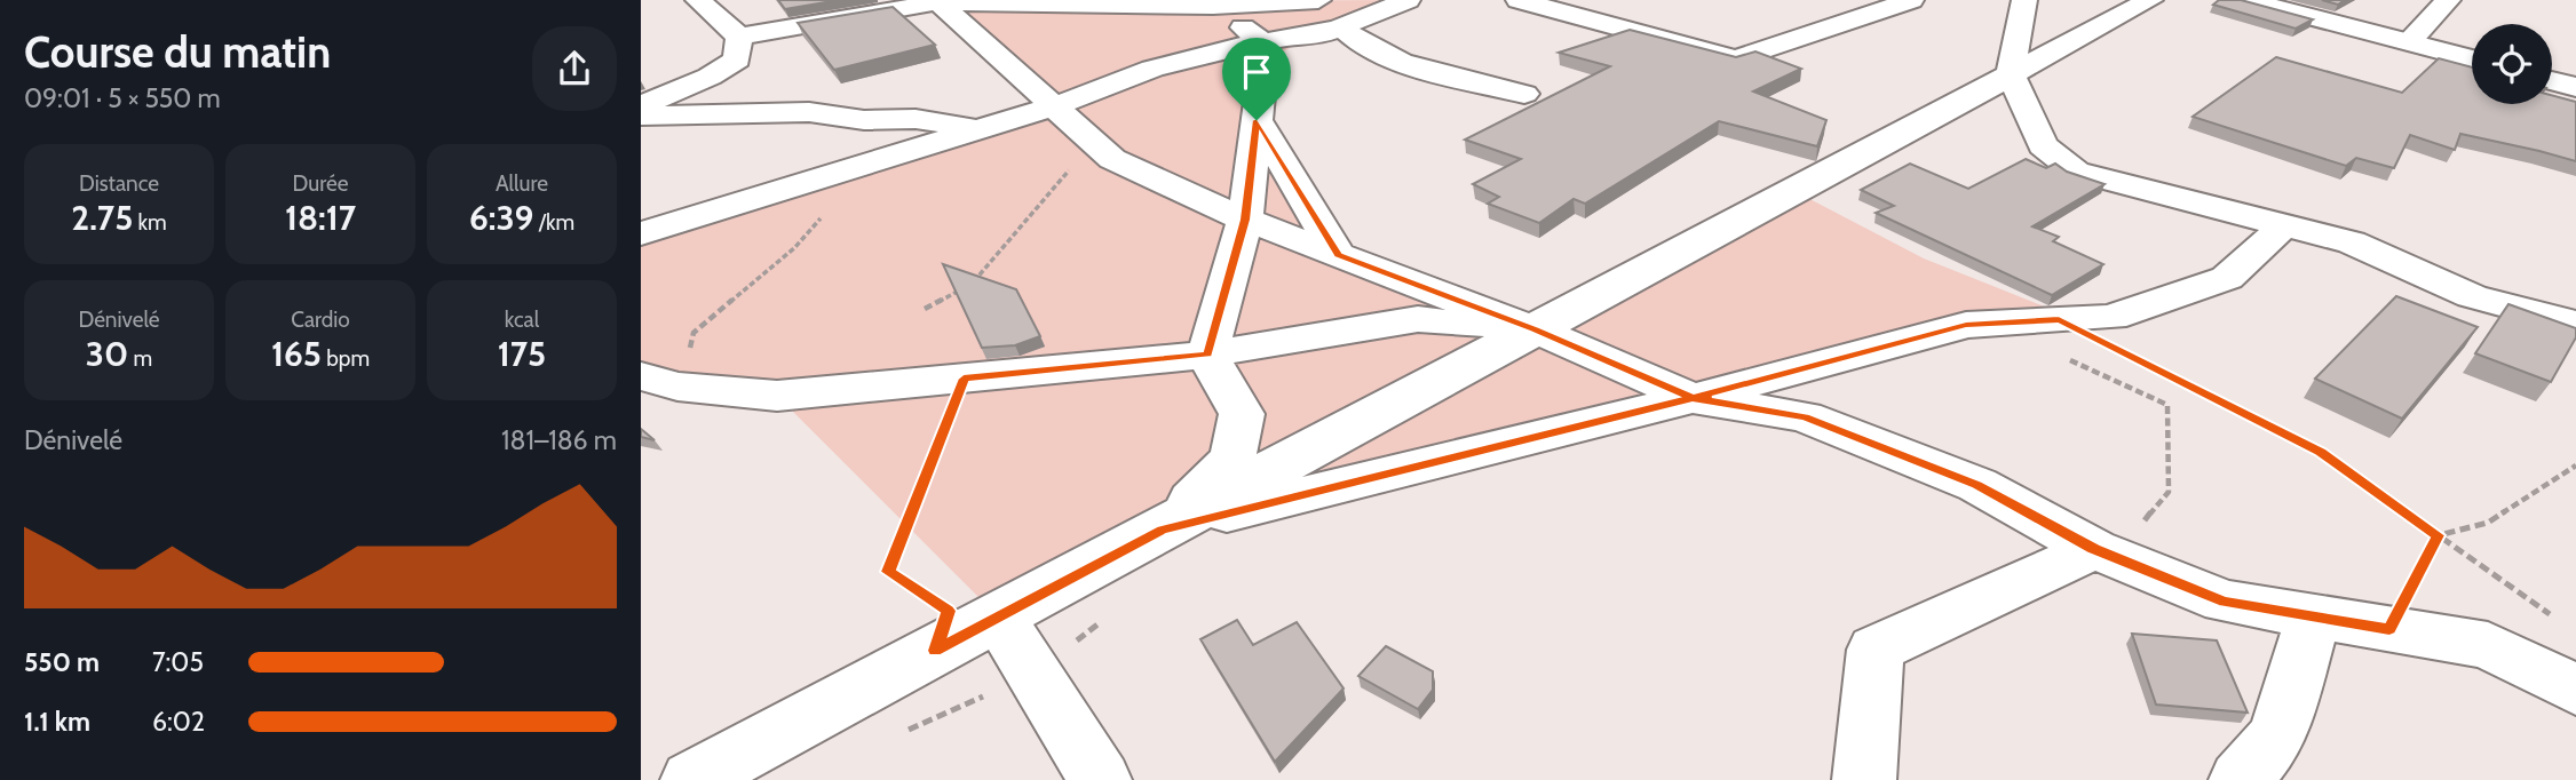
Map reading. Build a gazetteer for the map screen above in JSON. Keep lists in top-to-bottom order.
{
  "page": {
    "heading": ["Course du matin", "09:01 · 5 × 550 m"],
    "stats": [
      ["Distance", "2.75 km"],
      ["Durée", "18:17"],
      ["Allure", "6:39 /km"],
      ["Dénivelé", "30 m"],
      ["Cardio", "165 bpm"],
      ["kcal", "175"]
    ],
    "chart": ["Dénivelé", "181–186 m"],
    "list": [
      {
        "name": "550 m",
        "note": "7:05"
      },
      {
        "name": "1.1 km",
        "note": "6:02"
      }
    ]
  }
}
